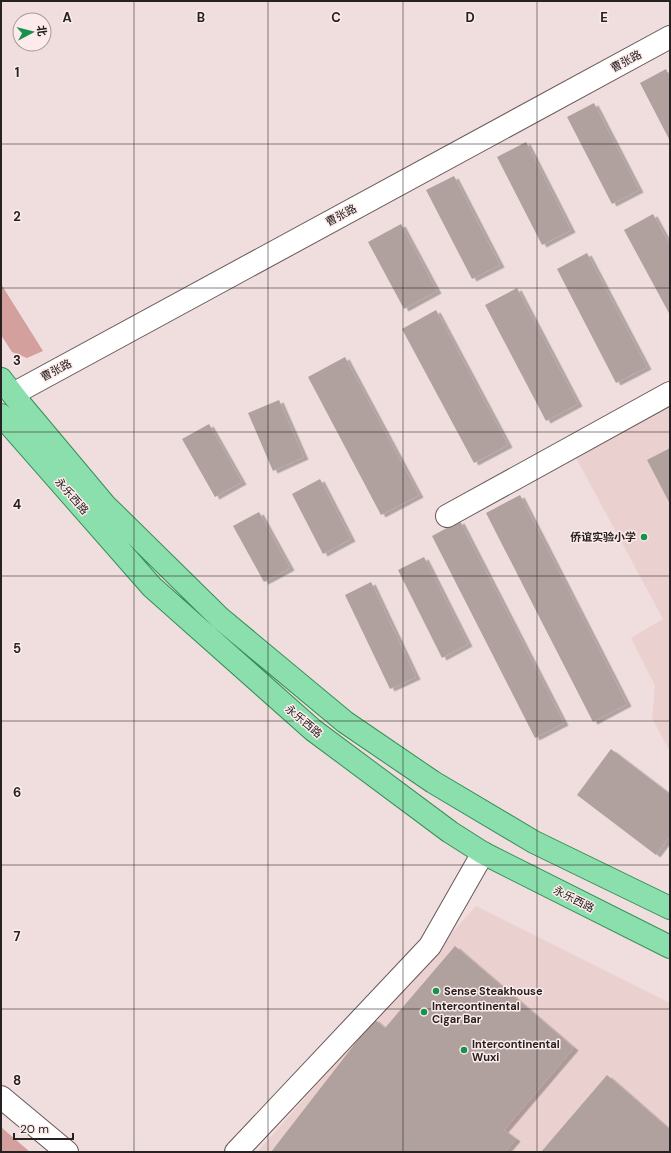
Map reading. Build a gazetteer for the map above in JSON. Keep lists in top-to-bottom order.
{
  "streets": {
    "main road": ["永乐西路"],
    "street": ["曹张路"]
  },
  "crossings": [
    ["曹张路", "永乐西路"]
  ],
  "places": [
    "侨谊实验小学",
    "Sense Steakhouse",
    "Intercontinental Cigar Bar",
    "Intercontinental Wuxi"
  ],
  "scale_bar": "20 m",
  "north": "right",
  "grid": {
    "columns": [
      "A",
      "B",
      "C",
      "D",
      "E"
    ],
    "rows": [
      "1",
      "2",
      "3",
      "4",
      "5",
      "6",
      "7",
      "8"
    ]
  }
}
